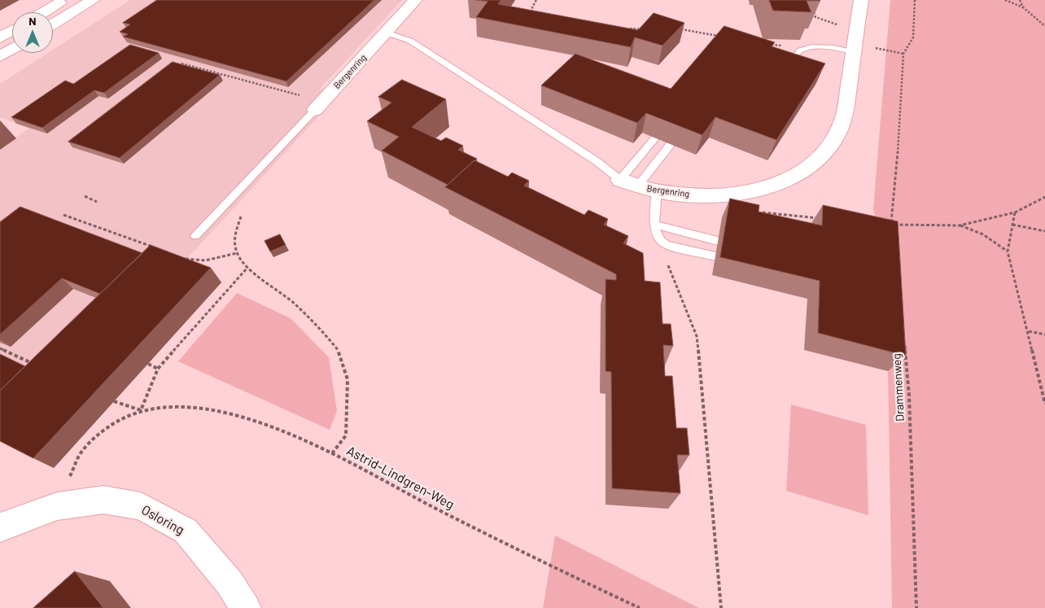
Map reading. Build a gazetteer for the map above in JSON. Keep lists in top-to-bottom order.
{
  "streets": {
    "street": ["Bergenring", "Osloring"],
    "path": ["Drammenweg", "Astrid-Lindgren-Weg"]
  },
  "crossings": [
    ["Astrid-Lindgren-Weg", "Osloring"]
  ],
  "north": "top"
}
